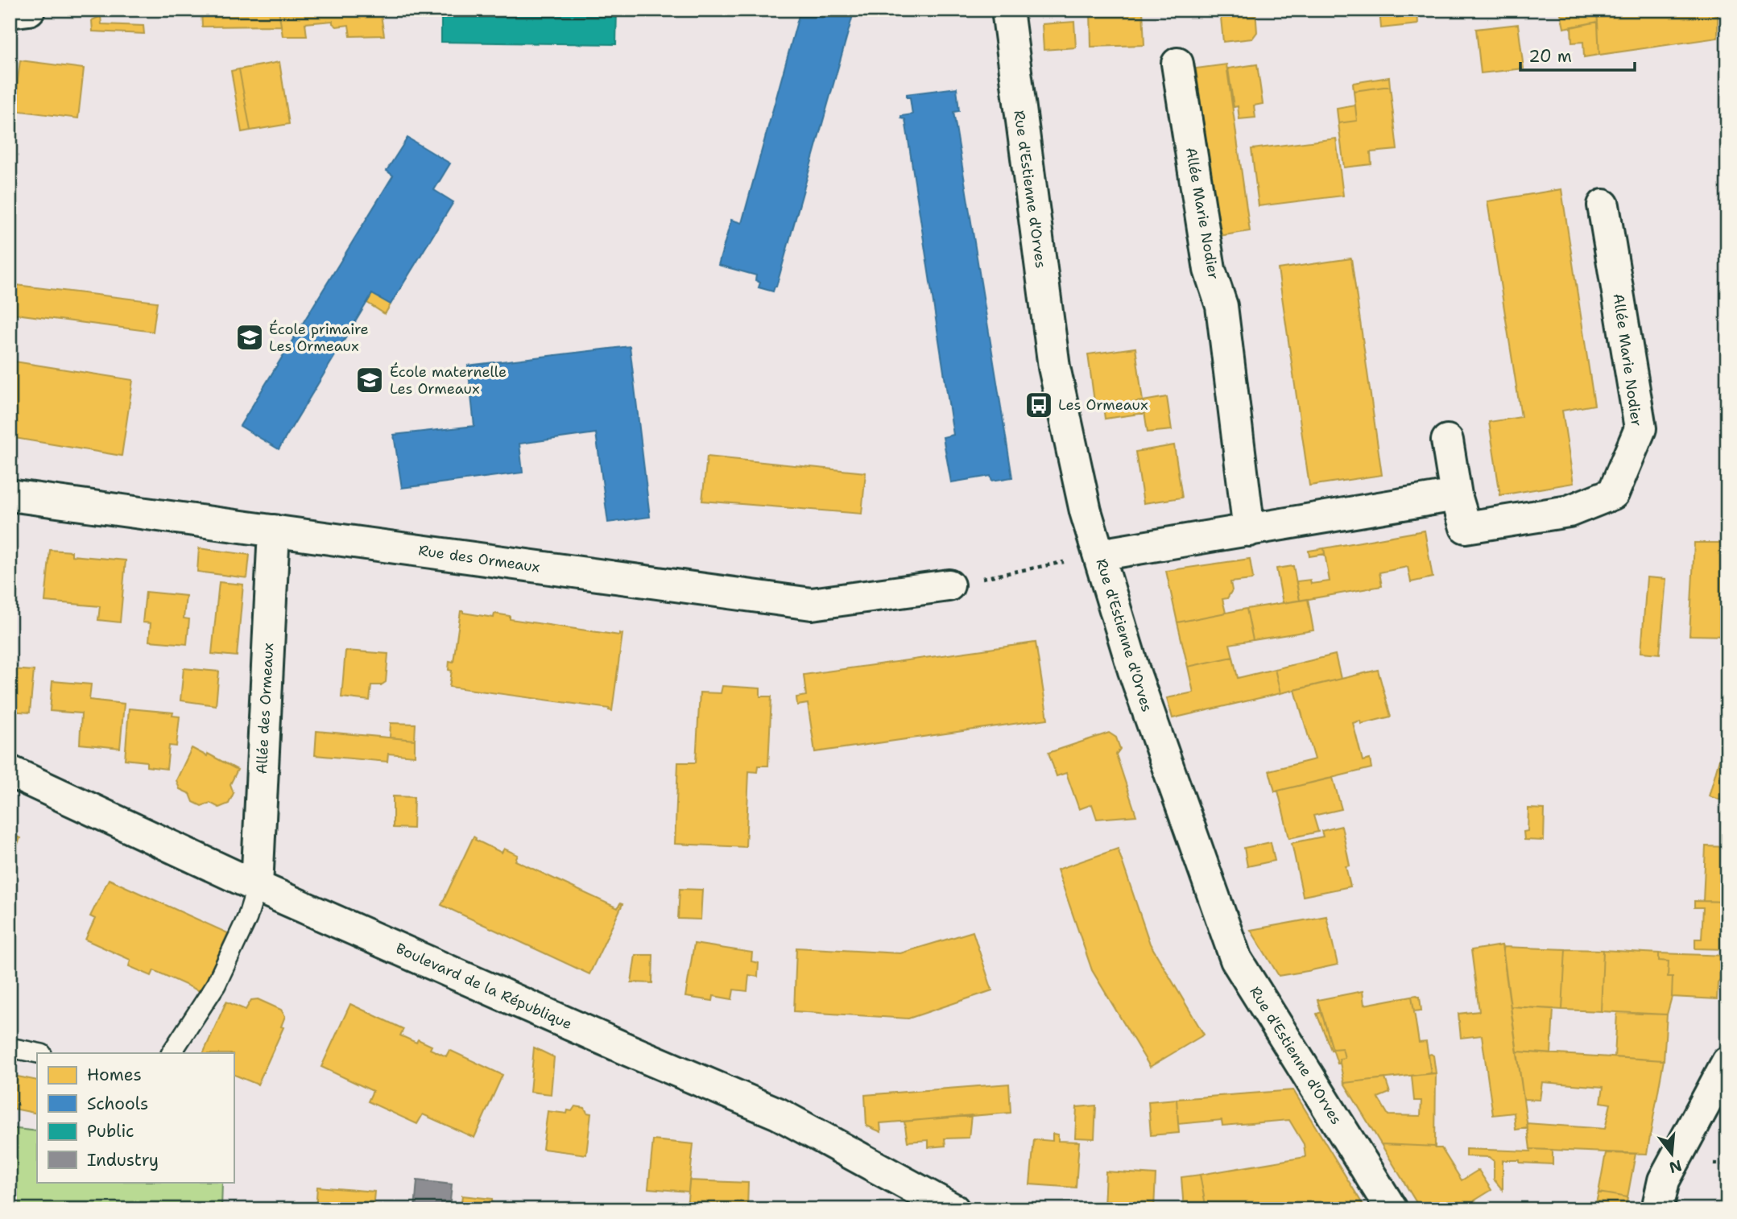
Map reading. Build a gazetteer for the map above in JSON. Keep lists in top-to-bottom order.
{
  "streets": {
    "street": [
      "Rue d'Estienne d'Orves",
      "Allée Marie Nodier",
      "Rue des Ormeaux",
      "Allée des Ormeaux",
      "Boulevard de la République"
    ]
  },
  "crossings": [
    ["Rue des Ormeaux", "Allée des Ormeaux"],
    ["Allée des Ormeaux", "Boulevard de la République"]
  ],
  "places": {
    "school or university": ["École primaire Les Ormeaux", "École maternelle Les Ormeaux"],
    "bus stop": ["Les Ormeaux"]
  },
  "legend": [
    "Homes",
    "Schools",
    "Public",
    "Industry"
  ],
  "scale_bar": "20 m",
  "north": "bottom"
}
